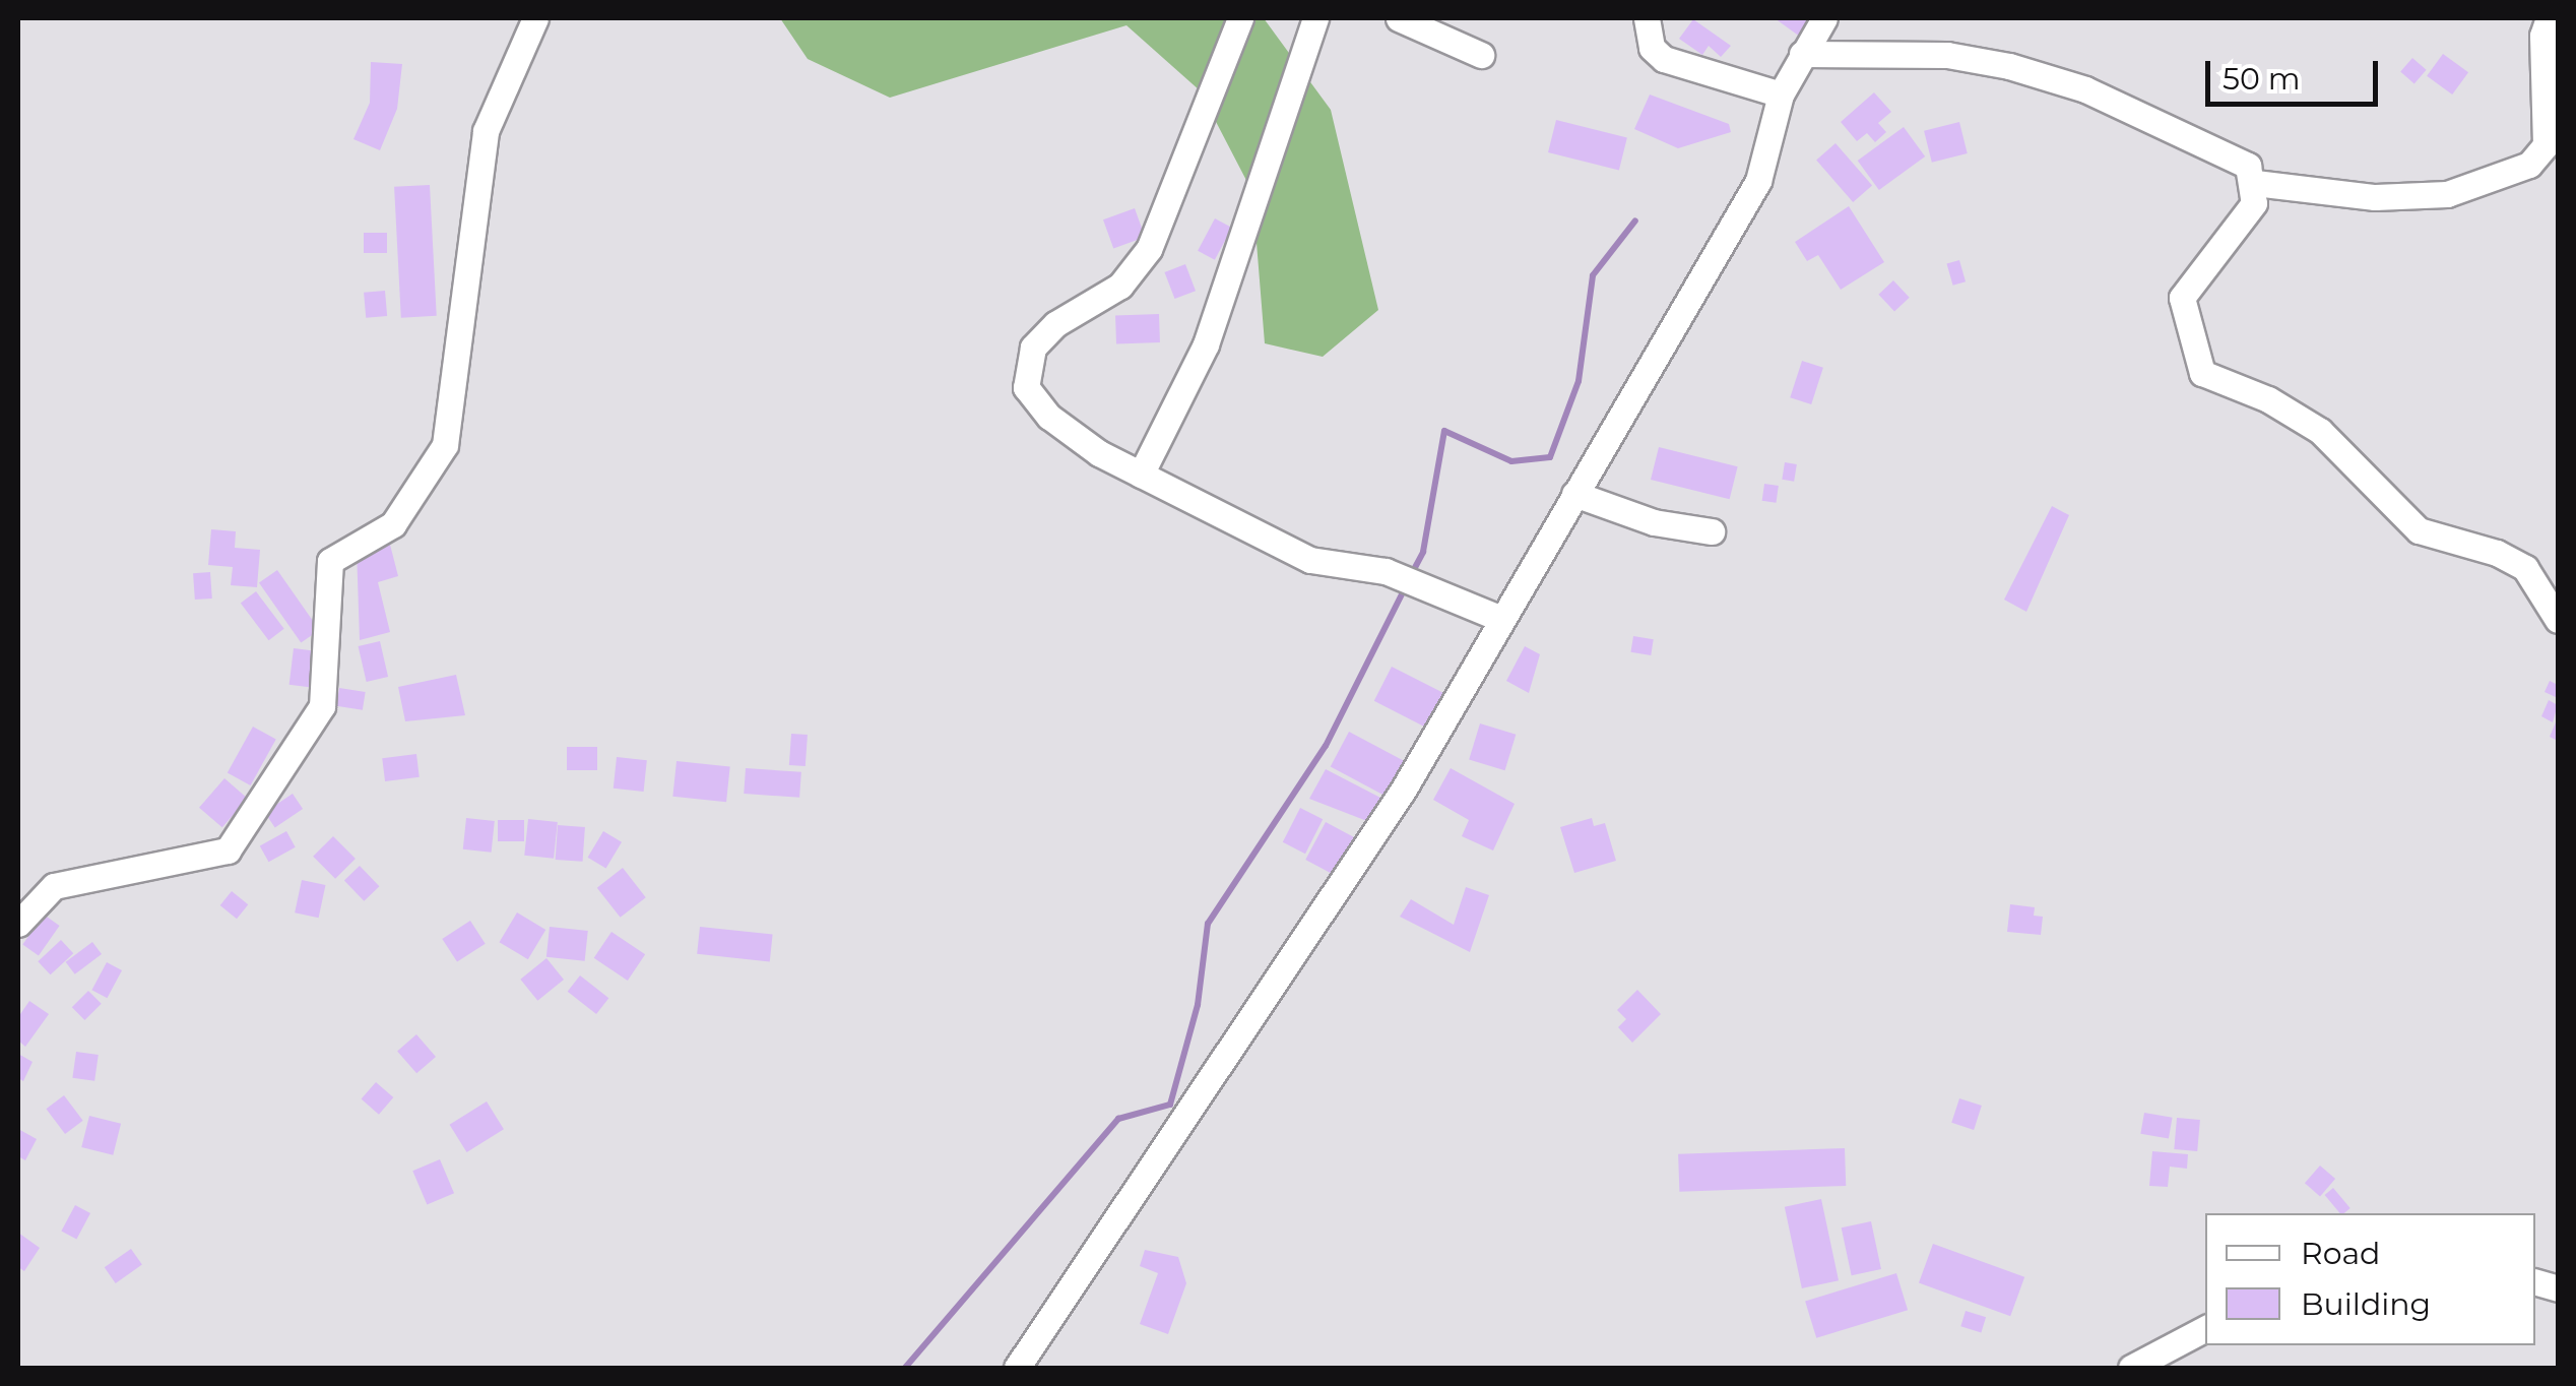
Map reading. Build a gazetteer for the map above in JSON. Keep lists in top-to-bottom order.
{
  "legend": ["Road", "Building"],
  "scale_bar": "50 m"
}
